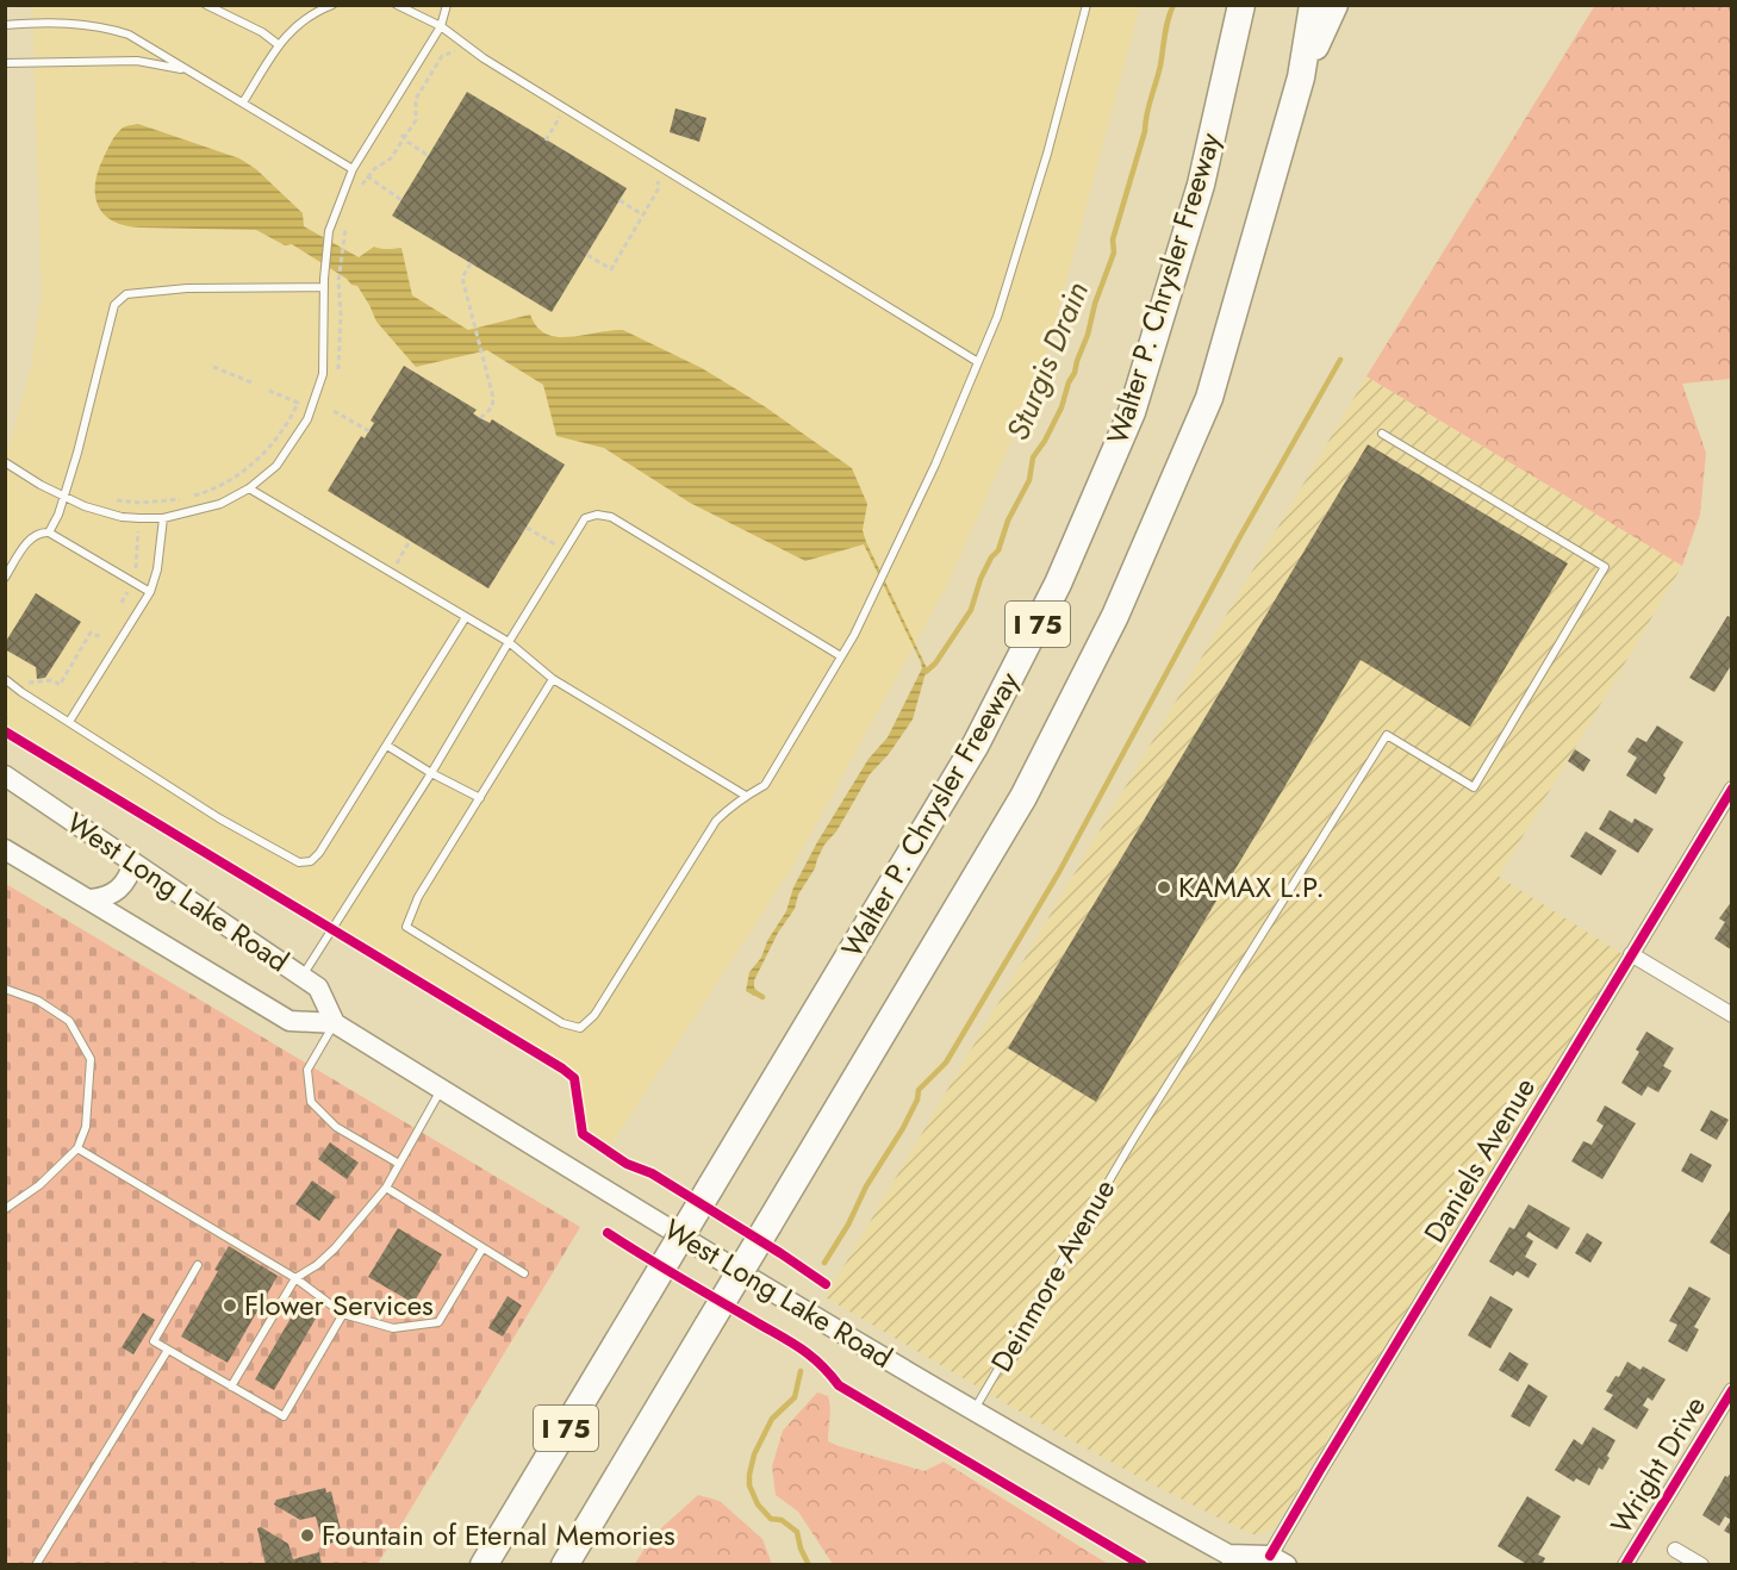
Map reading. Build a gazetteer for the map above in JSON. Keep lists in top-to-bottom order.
{
  "streets": {
    "highway": ["Walter P. Chrysler Freeway", "I 75"],
    "main road": ["West Long Lake Road"],
    "street": ["Daniels Avenue", "Wright Drive"],
    "lane": ["Deinmore Avenue"]
  },
  "crossings": [
    ["West Long Lake Road", "Daniels Avenue"],
    ["West Long Lake Road", "Deinmore Avenue"]
  ],
  "water": ["Sturgis Drain"],
  "places": ["KAMAX L.P.", "Flower Services", "Fountain of Eternal Memories"]
}
